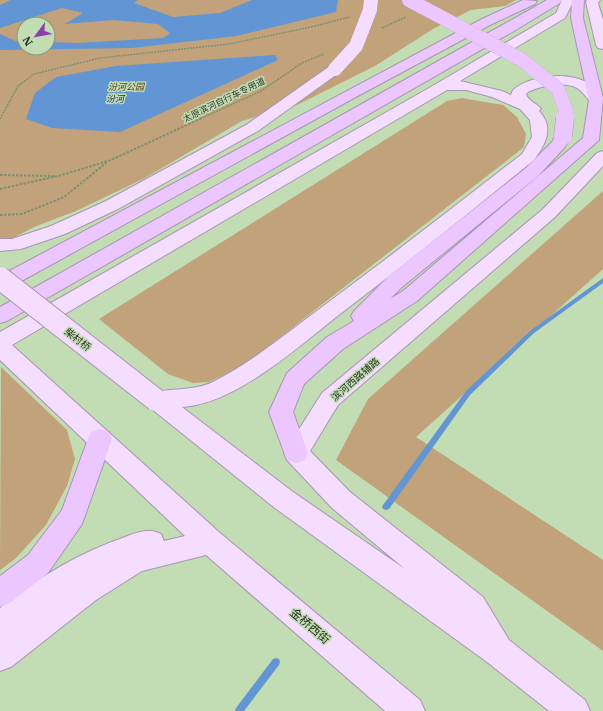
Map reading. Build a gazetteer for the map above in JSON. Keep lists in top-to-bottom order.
{
  "streets": {
    "main road": ["柴村桥", "滨河西路辅路", "金桥西街"],
    "path": ["太原滨河自行车专用道"]
  },
  "water": ["汾河"],
  "parks": ["汾河公园"],
  "north": "bottom left"
}
